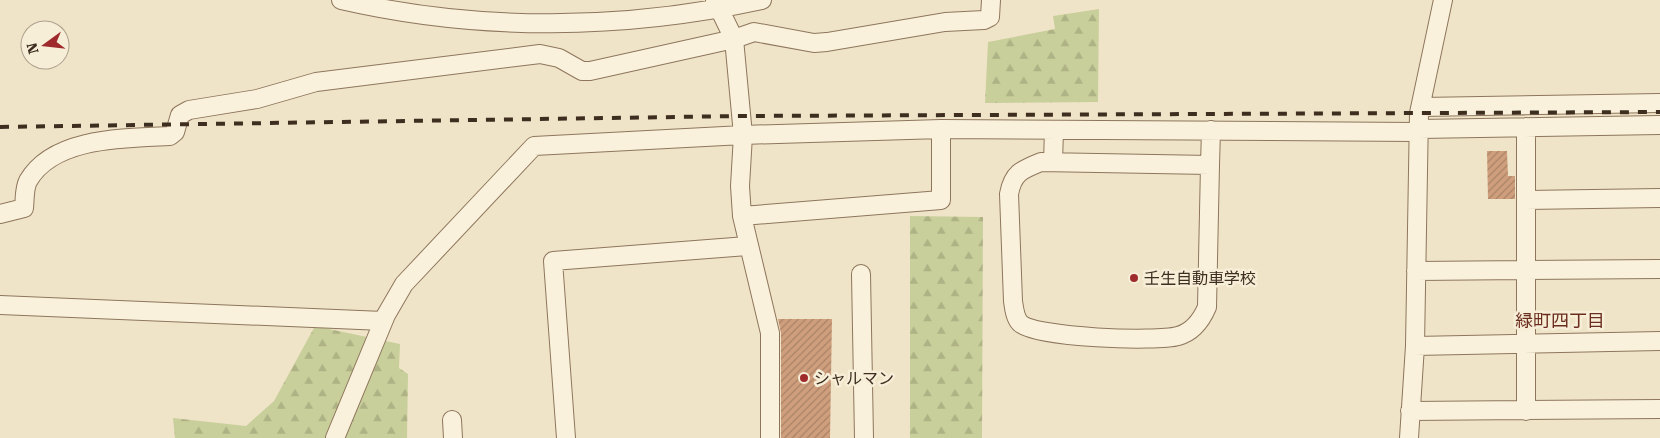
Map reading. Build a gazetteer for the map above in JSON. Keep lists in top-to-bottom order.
{
  "districts": ["緑町四丁目"],
  "places": ["壬生自動車学校", "シャルマン"],
  "north": "left"
}
